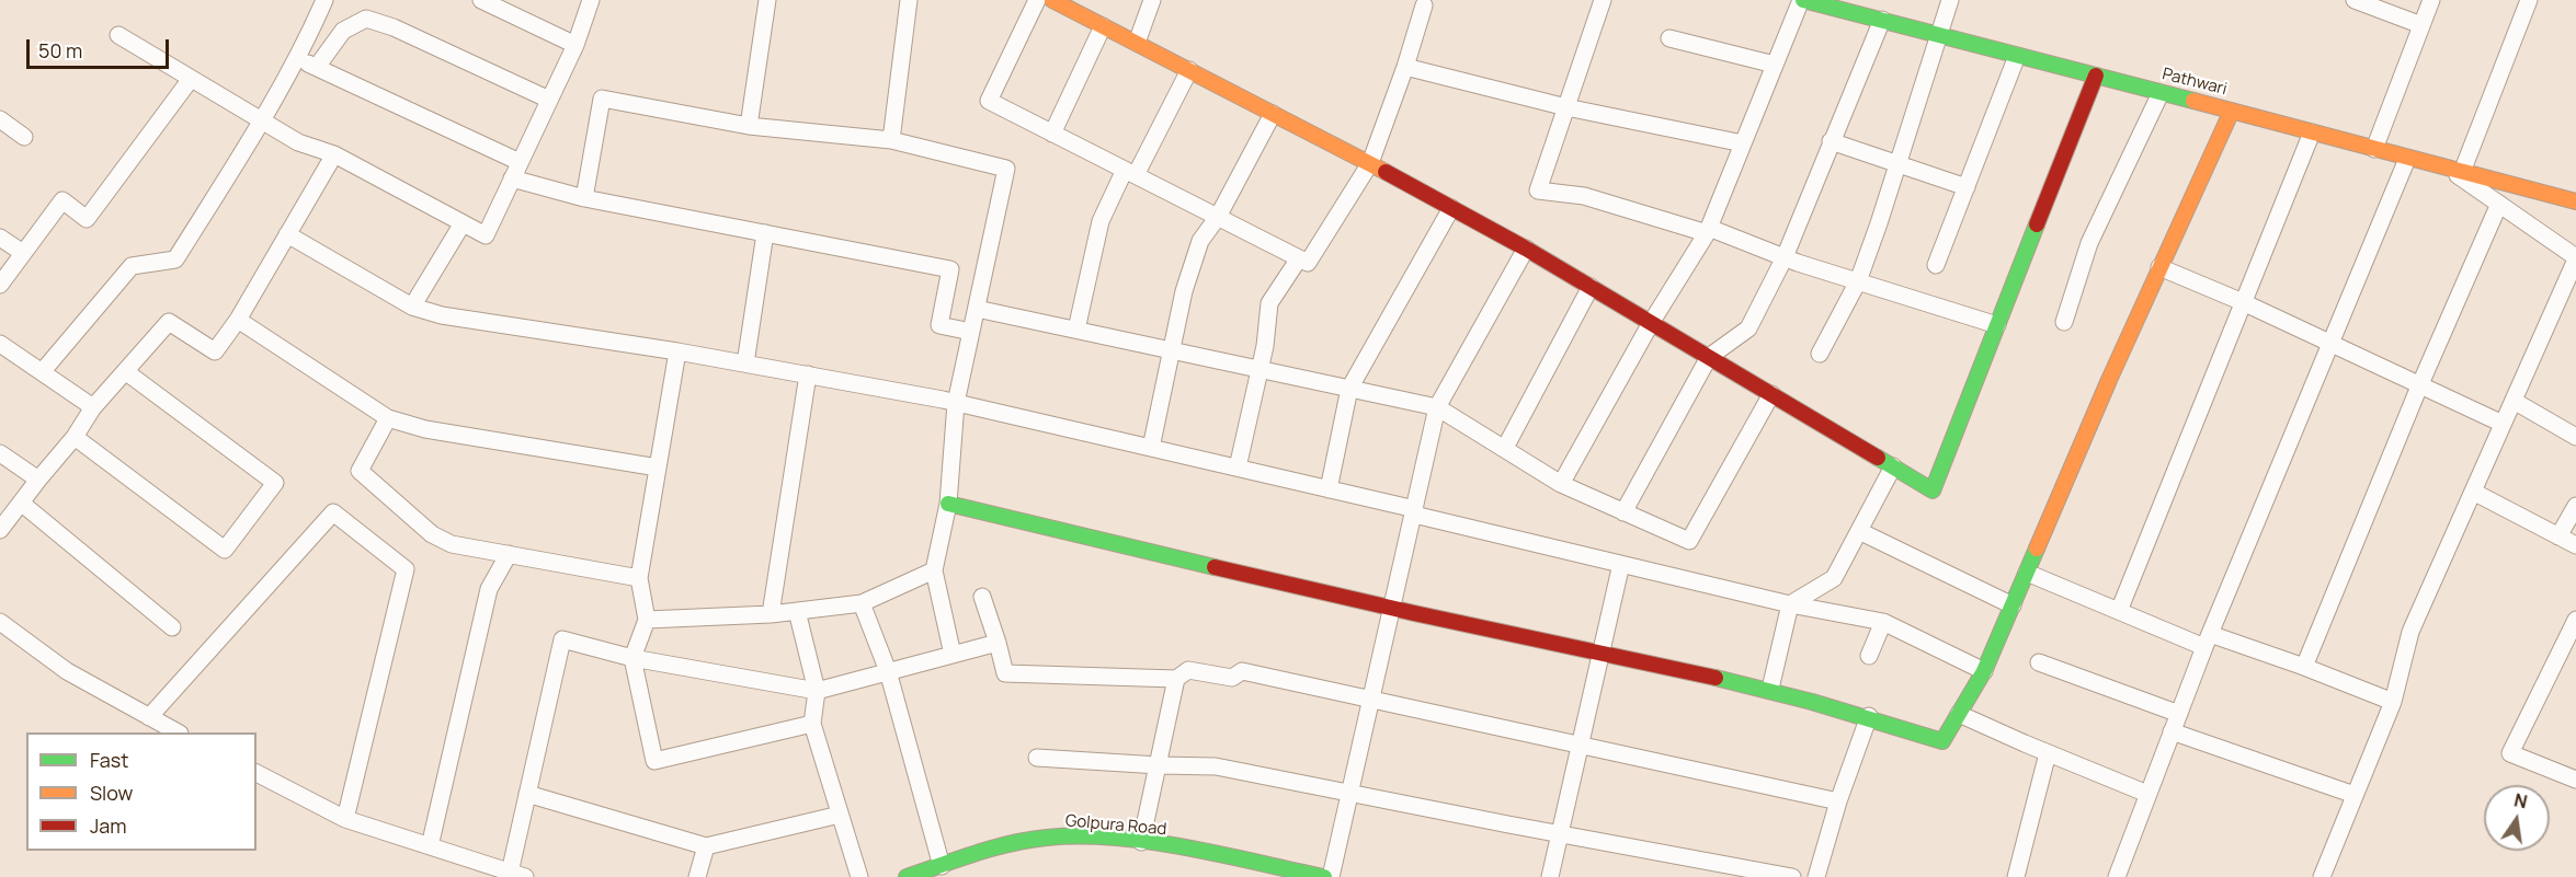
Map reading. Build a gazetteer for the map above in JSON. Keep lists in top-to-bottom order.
{
  "streets": {
    "street": ["Pathwari", "Golpura Road"]
  },
  "legend": ["Fast", "Slow", "Jam"],
  "scale_bar": "50 m",
  "north": "top"
}
